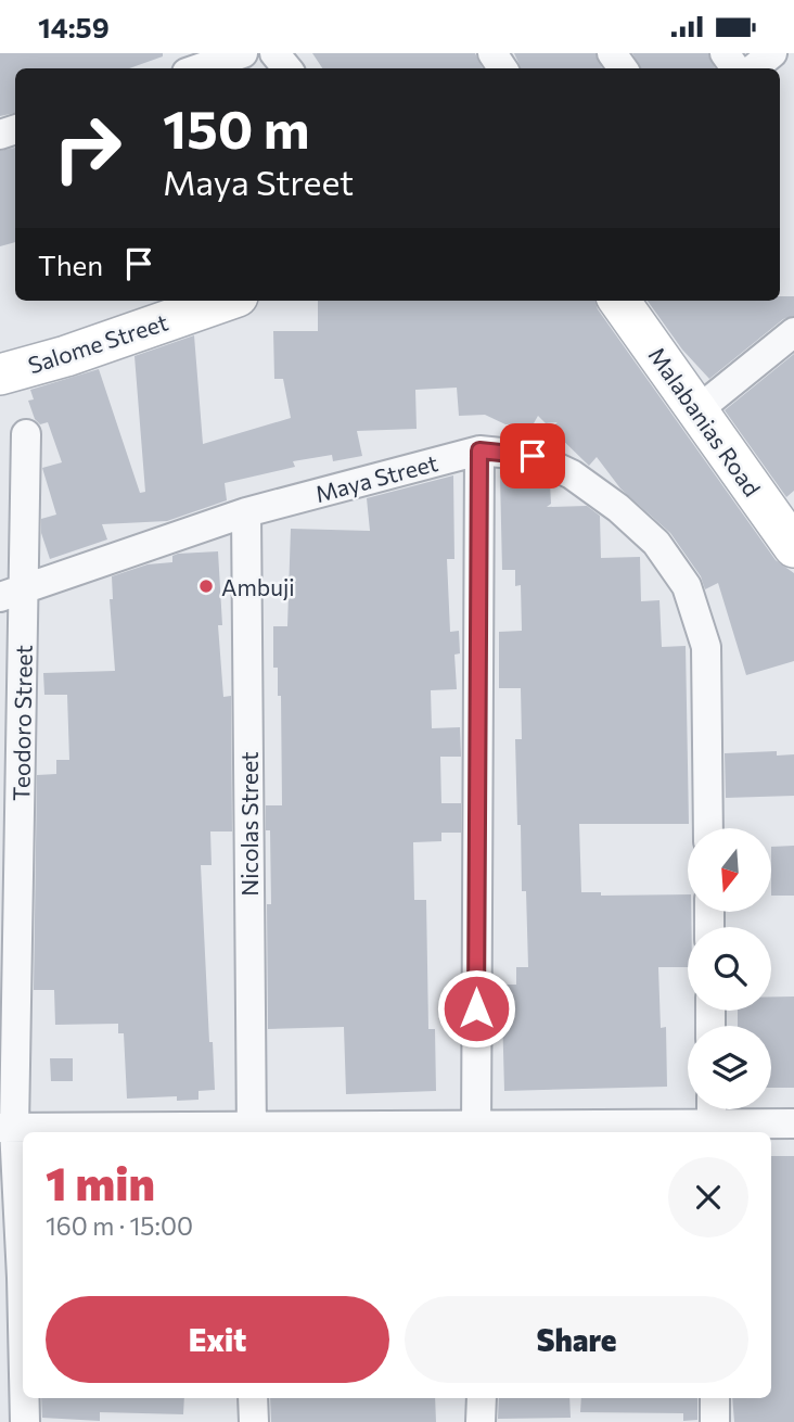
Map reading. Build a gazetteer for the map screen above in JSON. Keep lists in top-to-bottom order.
{
  "streets": {
    "main road": ["Salome Street", "Malabanias Road"],
    "street": ["Maya Street", "Teodoro Street", "Nicolas Street"]
  },
  "crossings": [
    ["Maya Street", "Teodoro Street"],
    ["Maya Street", "Nicolas Street"]
  ],
  "places": ["Ambuji"],
  "north": "bottom",
  "page": {
    "status": "14:59",
    "turn": ["150 m", "Maya Street"],
    "then": "Then",
    "heading": ["1 min", "160 m · 15:00"],
    "buttons": ["Exit", "Share"]
  }
}
